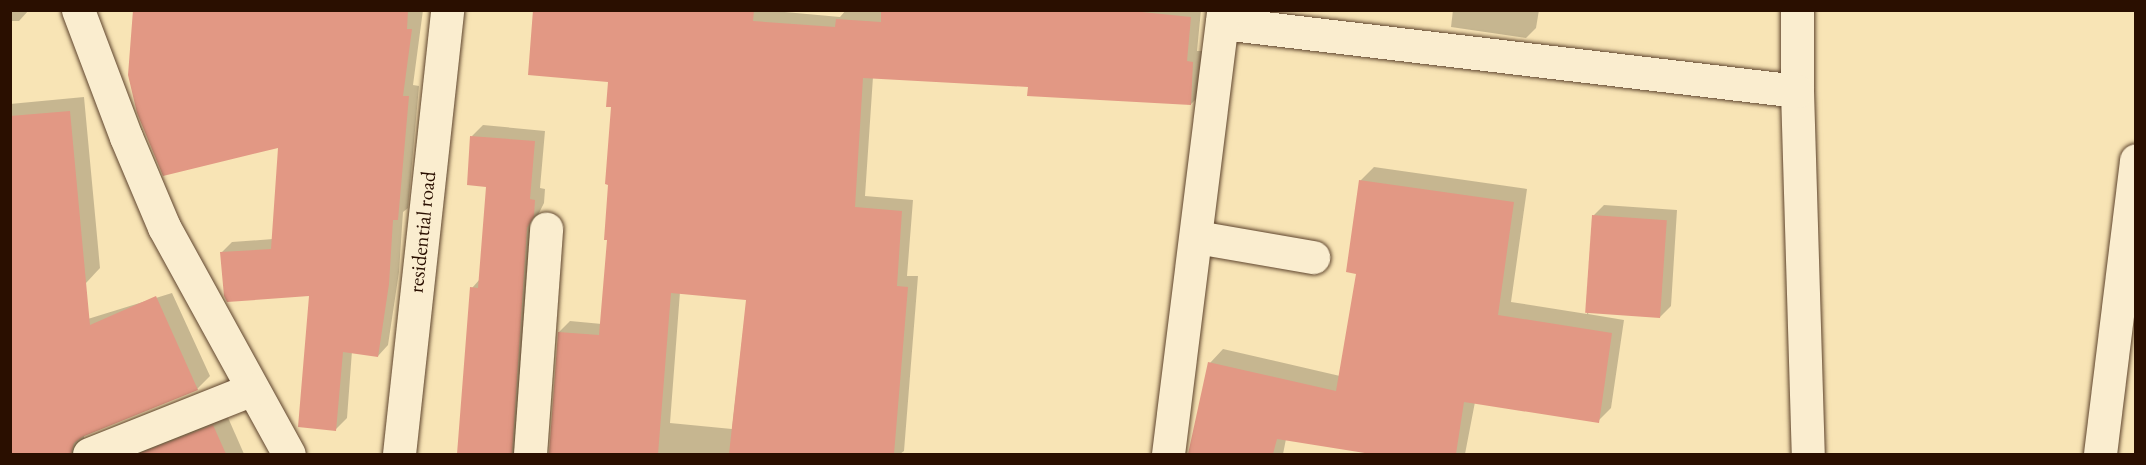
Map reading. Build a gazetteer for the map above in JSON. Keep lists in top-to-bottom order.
{
  "streets": {
    "street": ["residential road"]
  }
}
